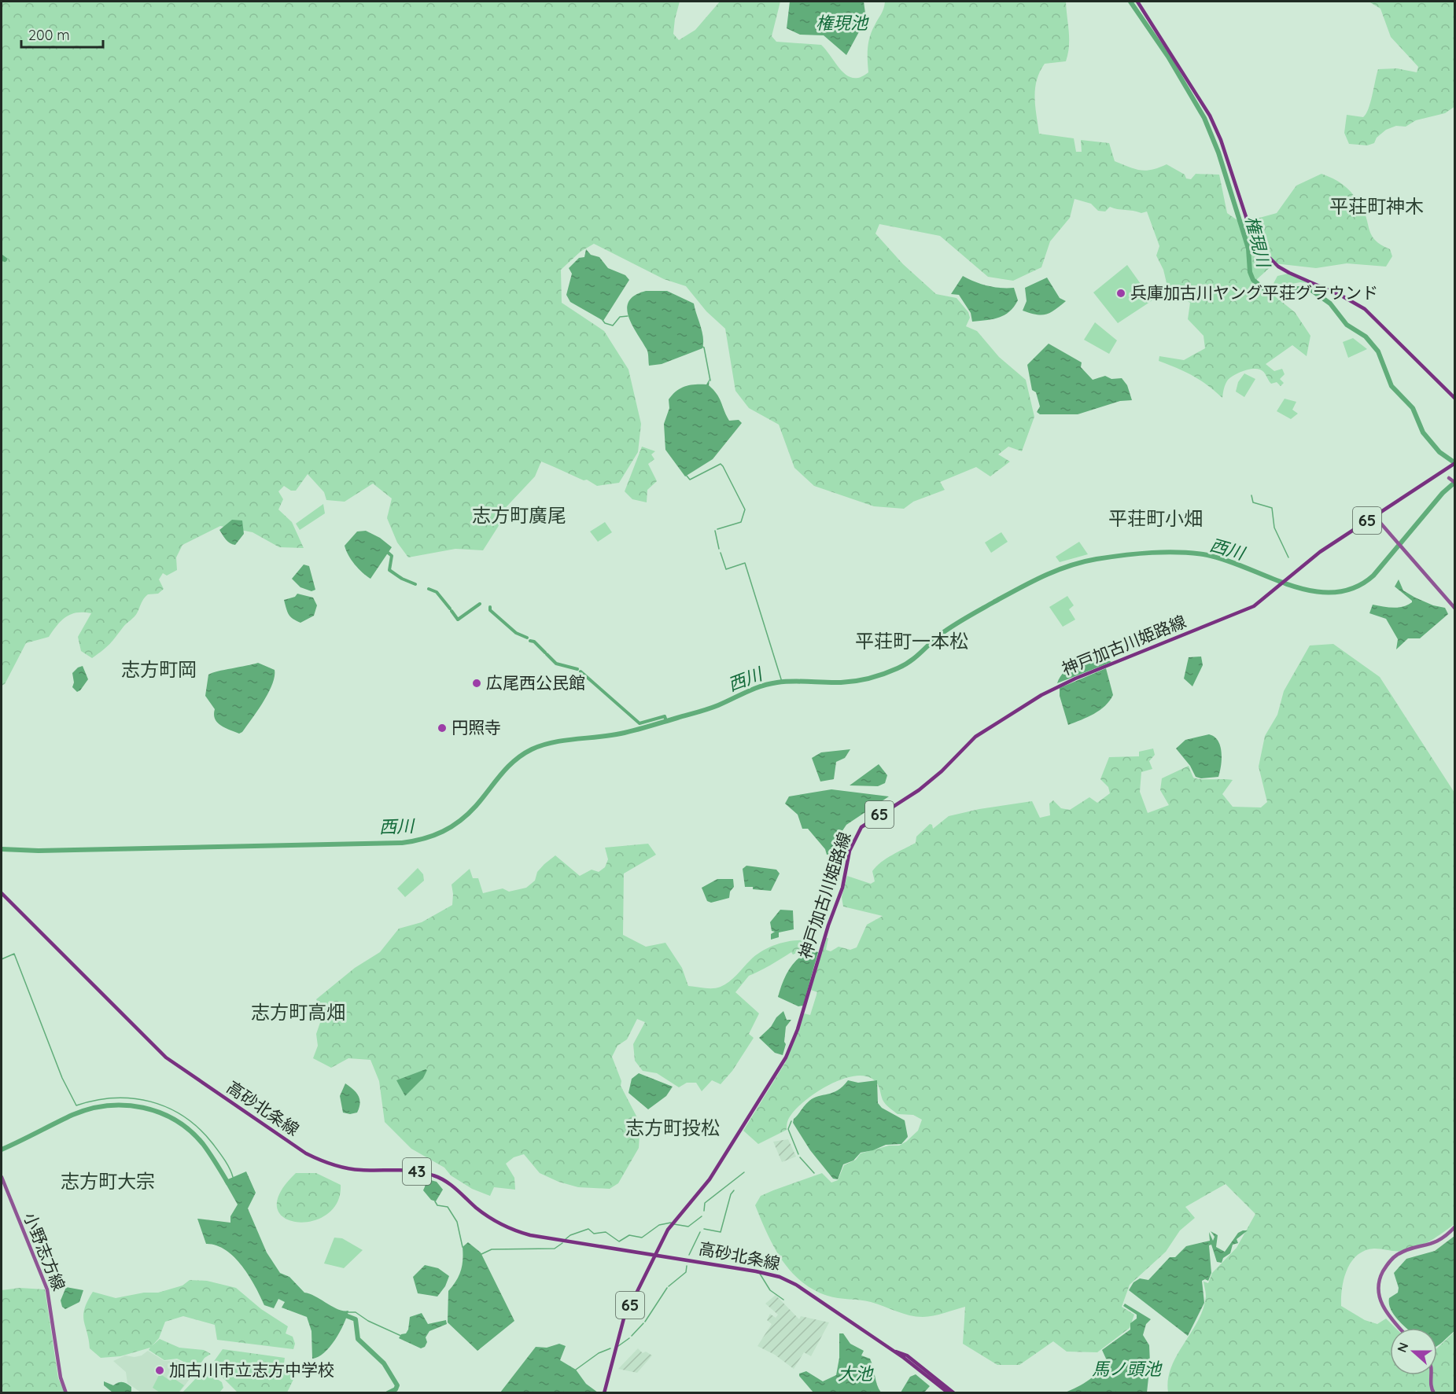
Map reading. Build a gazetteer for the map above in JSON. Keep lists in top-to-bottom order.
{
  "streets": {
    "main road": [
      "65",
      "神戸加古川姫路線",
      "高砂北条線",
      "43",
      "小野志方線"
    ]
  },
  "crossings": [
    ["神戸加古川姫路線", "高砂北条線"]
  ],
  "districts": [
    "平荘町神木",
    "志方町廣尾",
    "平荘町小畑",
    "平荘町一本松",
    "志方町岡",
    "志方町高畑",
    "志方町投松",
    "志方町大宗"
  ],
  "water": [
    "権現池",
    "権現川",
    "西川",
    "馬ノ頭池",
    "大池"
  ],
  "places": [
    "兵庫加古川ヤング平荘グラウンド",
    "広尾西公民館",
    "円照寺",
    "加古川市立志方中学校"
  ],
  "scale_bar": "200 m",
  "north": "left"
}
